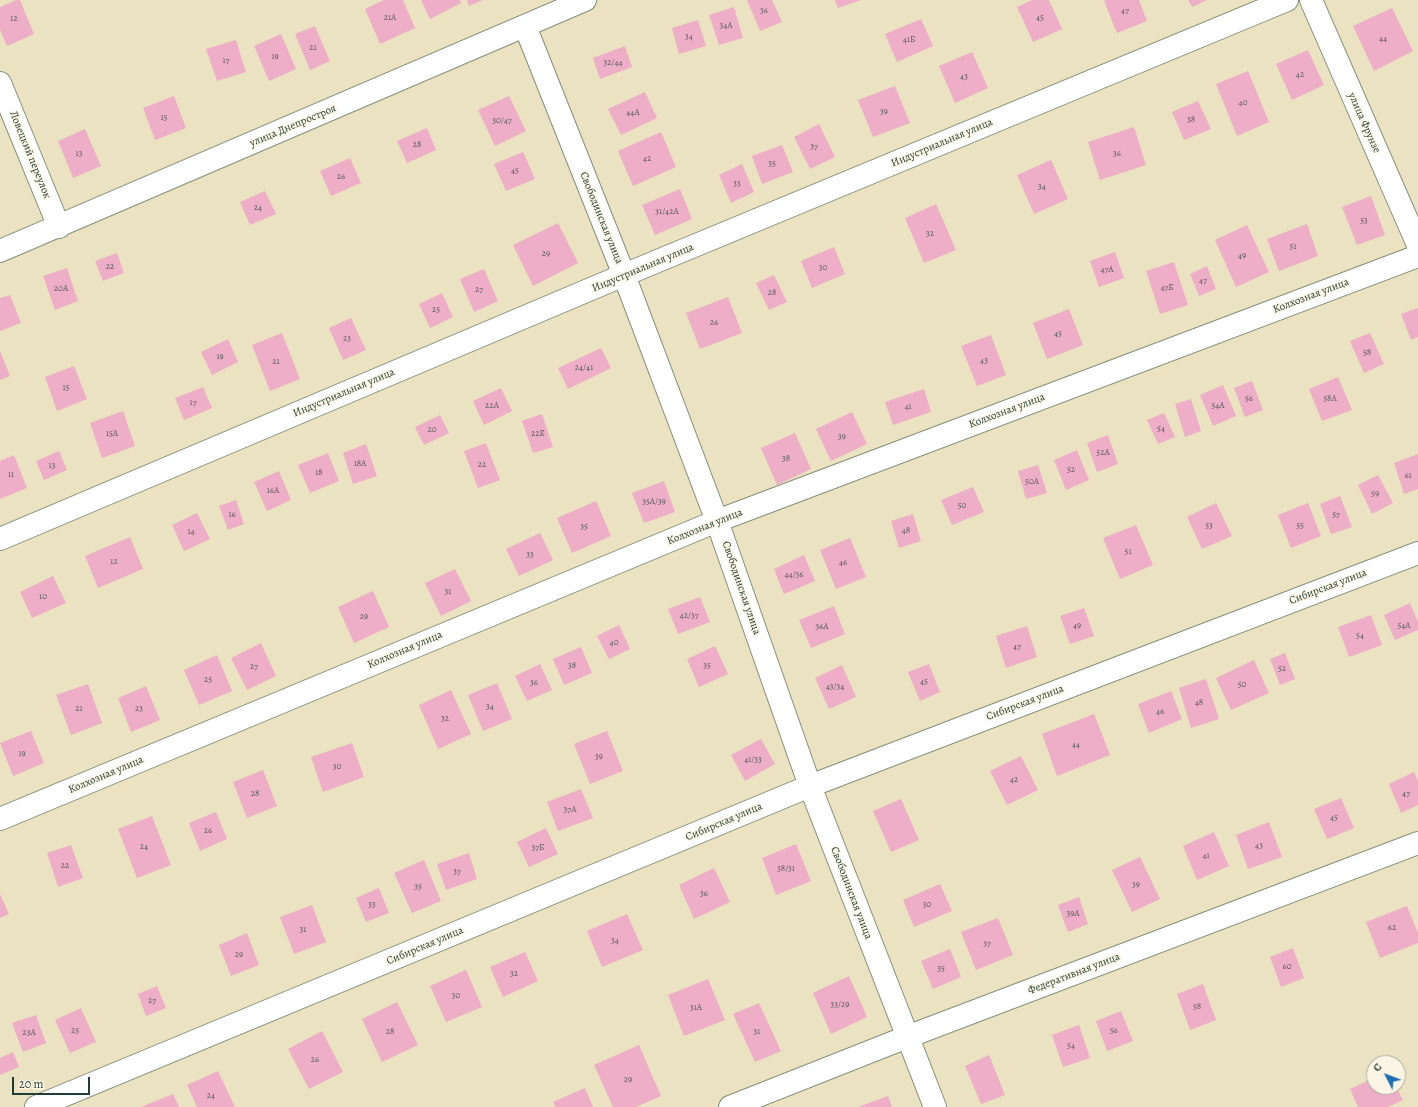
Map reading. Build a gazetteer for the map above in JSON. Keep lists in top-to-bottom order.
{
  "streets": {
    "street": [
      "улица Фрунзе",
      "улица Днепростроя",
      "Индустриальная улица",
      "Ловецкий переулок",
      "Свободинская улица",
      "Колхозная улица",
      "Сибирская улица",
      "Федеративная улица"
    ]
  },
  "crossings": [
    ["улица Днепростроя", "Ловецкий переулок"],
    ["улица Днепростроя", "Свободинская улица"],
    ["Индустриальная улица", "Свободинская улица"],
    ["Свободинская улица", "Колхозная улица"],
    ["Свободинская улица", "Сибирская улица"],
    ["Свободинская улица", "Федеративная улица"]
  ],
  "house_numbers": [
    "36",
    "47",
    "21А",
    "45",
    "12",
    "34А",
    "34",
    "44",
    "41Б",
    "21",
    "19",
    "17",
    "32/44",
    "42",
    "43",
    "40",
    "39",
    "44А",
    "15",
    "38",
    "30/47",
    "28",
    "37",
    "13",
    "36",
    "42",
    "35",
    "45",
    "26",
    "33",
    "34",
    "24",
    "31/42А",
    "53",
    "32",
    "51",
    "29",
    "49",
    "22",
    "30",
    "47А",
    "47",
    "47Б",
    "20А",
    "27",
    "28",
    "25",
    "26",
    "45",
    "23",
    "58",
    "19",
    "43",
    "21",
    "24/41",
    "15",
    "56",
    "58А",
    "17",
    "22А",
    "54А",
    "41",
    "54",
    "20",
    "15А",
    "22Б",
    "39",
    "52А",
    "38",
    "18А",
    "22",
    "13",
    "52",
    "18",
    "11",
    "61",
    "50А",
    "16А",
    "59",
    "35А/39",
    "50",
    "16",
    "57",
    "53",
    "55",
    "35",
    "48",
    "14",
    "51",
    "33",
    "12",
    "46",
    "44/36",
    "31",
    "10",
    "42/37",
    "29",
    "49",
    "54А",
    "36А",
    "54",
    "40",
    "47",
    "38",
    "35",
    "27",
    "52",
    "25",
    "45",
    "36",
    "50",
    "43/34",
    "48",
    "34",
    "21",
    "23",
    "46",
    "32",
    "44",
    "19",
    "39",
    "41/33",
    "30",
    "42",
    "28",
    "47",
    "37А",
    "45",
    "26",
    "43",
    "24",
    "37Б",
    "41",
    "22",
    "38/31",
    "37",
    "39",
    "35",
    "36",
    "33",
    "30",
    "39А",
    "62",
    "31",
    "34",
    "37",
    "29",
    "60",
    "35",
    "32",
    "30",
    "27",
    "33/29",
    "58",
    "31А",
    "25",
    "56",
    "28",
    "31",
    "23А",
    "54",
    "26",
    "29",
    "24"
  ],
  "scale_bar": "20 m",
  "north": "top left"
}
